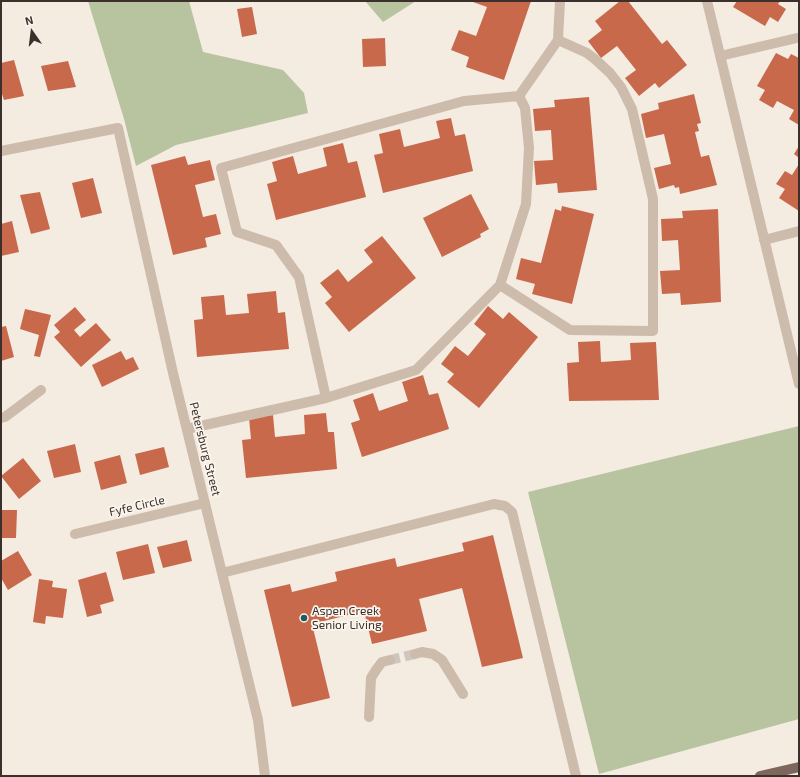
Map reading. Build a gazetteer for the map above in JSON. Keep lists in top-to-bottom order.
{
  "streets": {
    "street": ["Petersburg Street", "Fyfe Circle"]
  },
  "crossings": [
    ["Petersburg Street", "Fyfe Circle"]
  ],
  "places": ["Aspen Creek Senior Living"],
  "north": "top"
}
